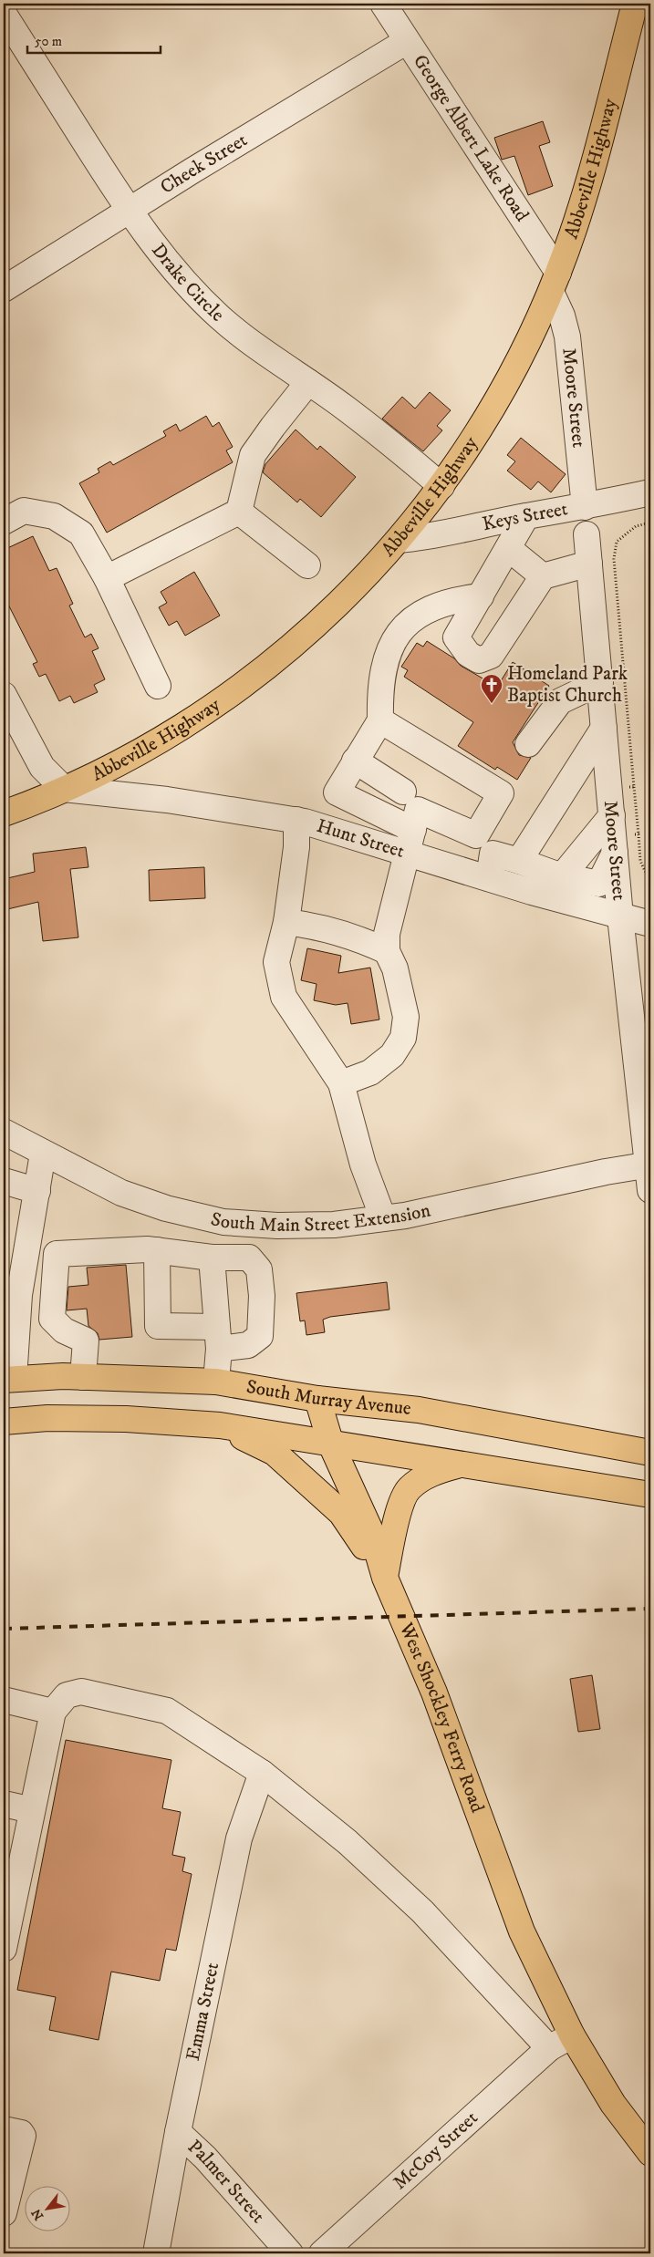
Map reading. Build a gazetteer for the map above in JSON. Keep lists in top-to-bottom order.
{
  "streets": {
    "main road": ["Abbeville Highway", "South Murray Avenue", "West Shockley Ferry Road"],
    "street": [
      "George Albert Lake Road",
      "Cheek Street",
      "Drake Circle",
      "Moore Street",
      "Keys Street",
      "Hunt Street",
      "South Main Street Extension",
      "Emma Street",
      "McCoy Street",
      "Palmer Street"
    ]
  },
  "crossings": [
    ["George Albert Lake Road", "Cheek Street"],
    ["George Albert Lake Road", "Abbeville Highway"],
    ["George Albert Lake Road", "Moore Street"],
    ["Cheek Street", "Drake Circle"],
    ["Abbeville Highway", "Drake Circle"],
    ["Abbeville Highway", "Moore Street"],
    ["Abbeville Highway", "Keys Street"],
    ["Abbeville Highway", "Hunt Street"],
    ["Moore Street", "Keys Street"],
    ["Moore Street", "Hunt Street"],
    ["Moore Street", "South Main Street Extension"],
    ["South Murray Avenue", "West Shockley Ferry Road"],
    ["Emma Street", "Palmer Street"]
  ],
  "places": {
    "church": ["Homeland Park Baptist Church"]
  },
  "scale_bar": "50 m",
  "north": "bottom left"
}
